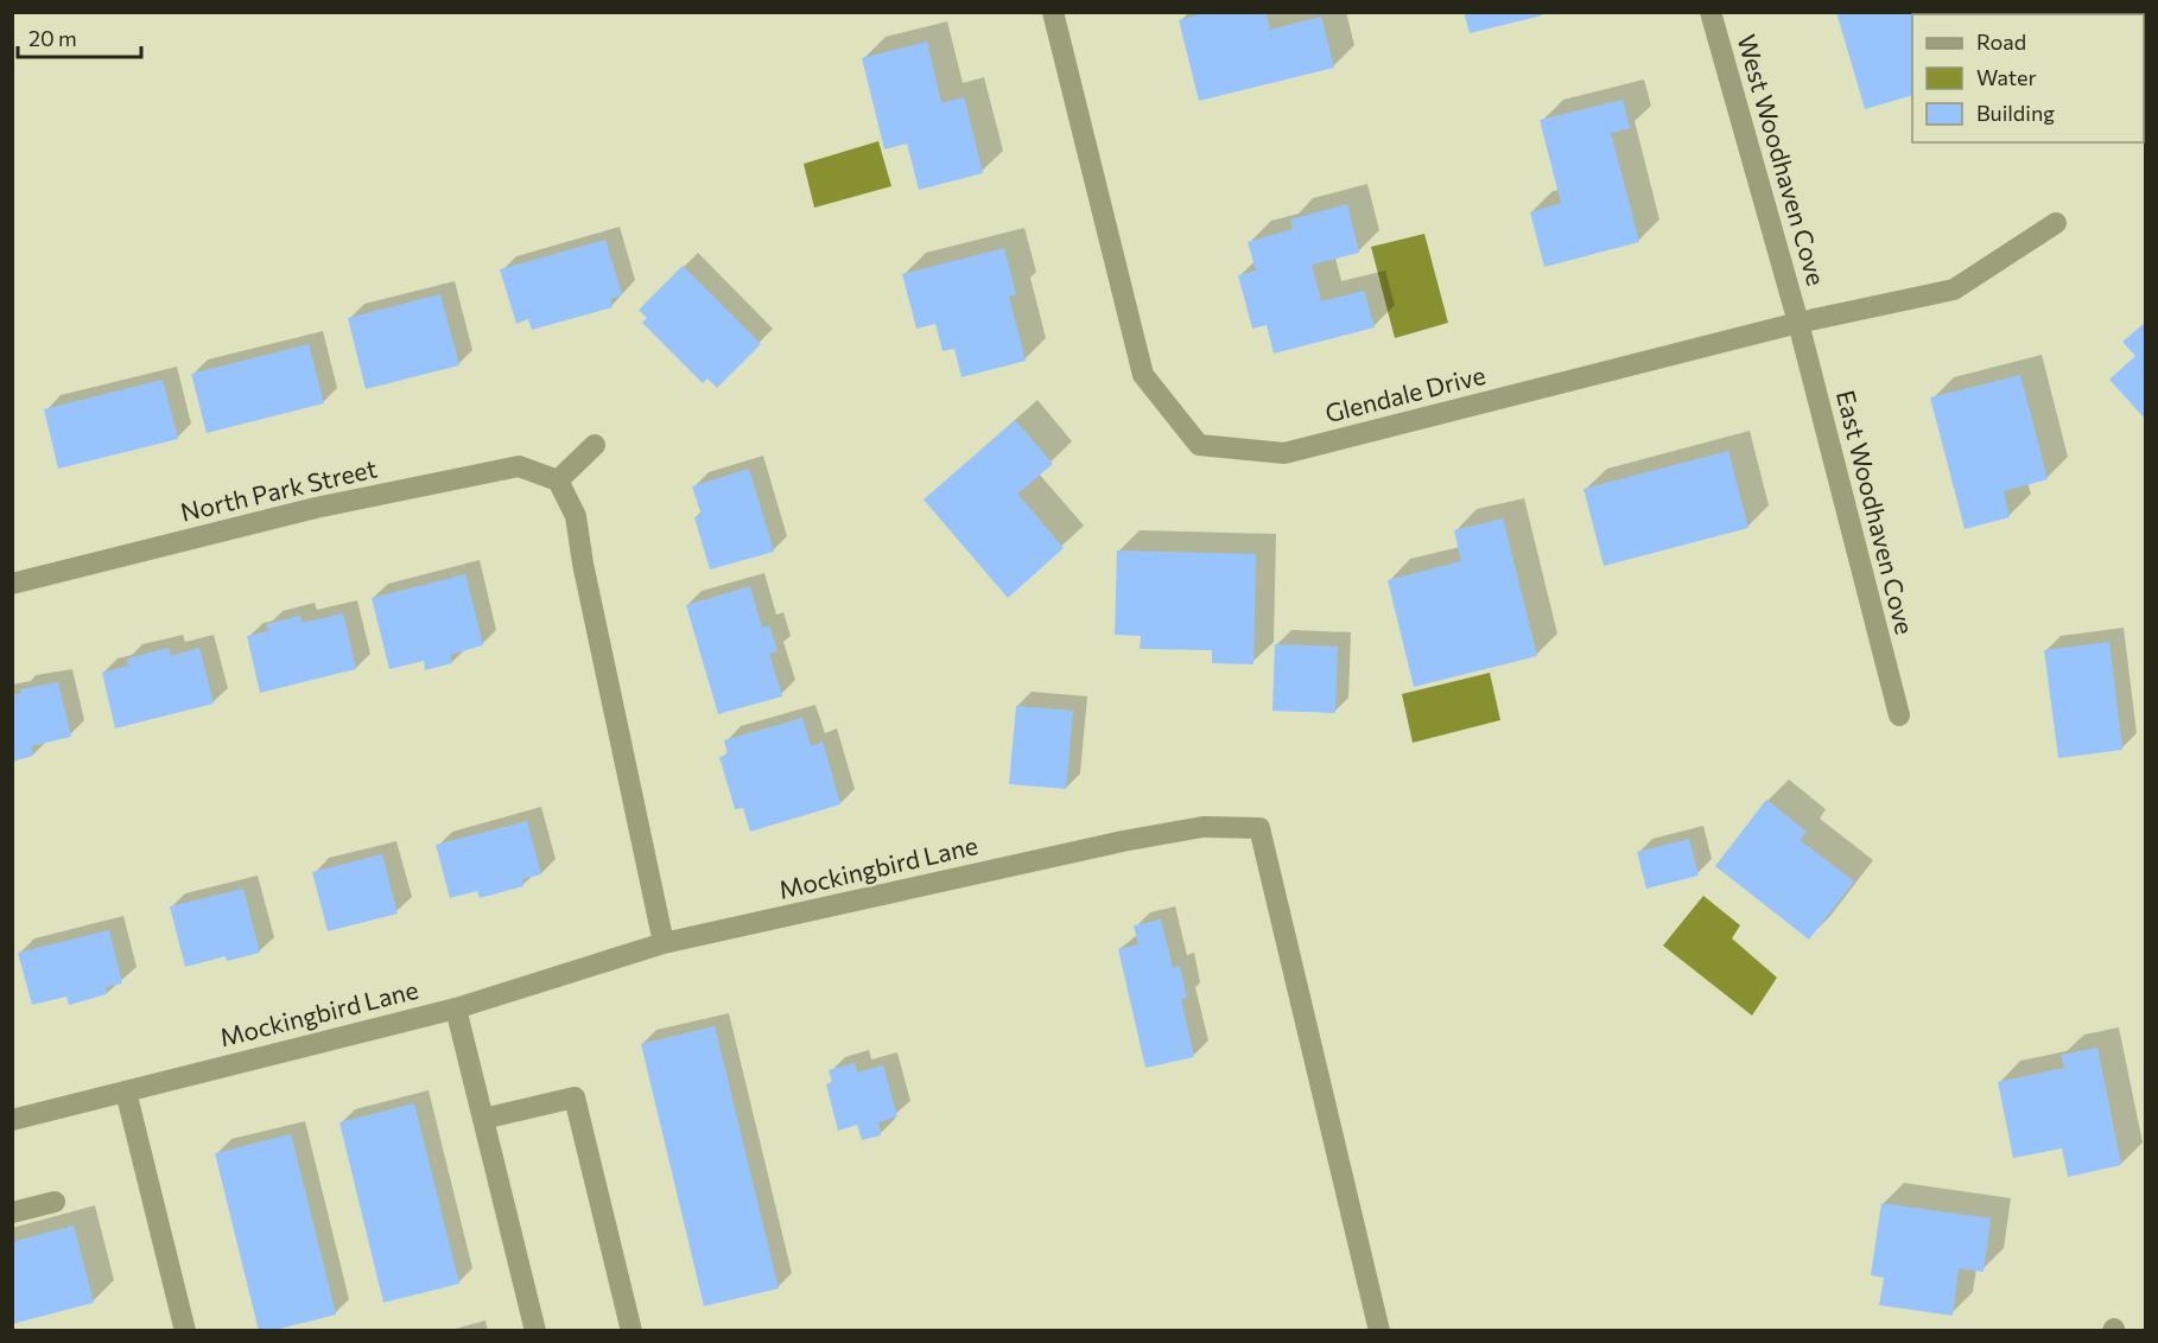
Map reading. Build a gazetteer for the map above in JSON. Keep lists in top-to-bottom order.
{
  "streets": {
    "street": [
      "West Woodhaven Cove",
      "Glendale Drive",
      "North Park Street",
      "East Woodhaven Cove",
      "Mockingbird Lane"
    ]
  },
  "crossings": [
    ["West Woodhaven Cove", "Glendale Drive"],
    ["West Woodhaven Cove", "East Woodhaven Cove"],
    ["Glendale Drive", "East Woodhaven Cove"]
  ],
  "legend": ["Road", "Water", "Building"],
  "scale_bar": "20 m"
}
